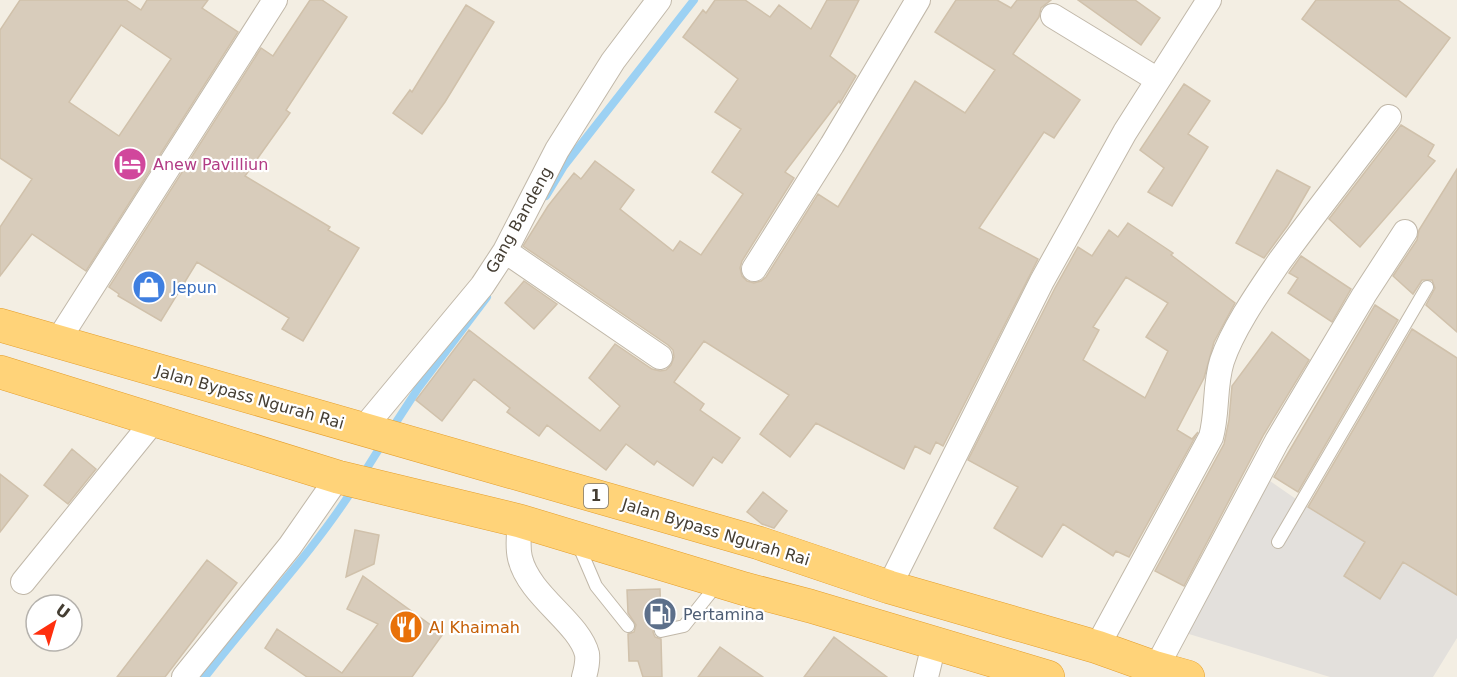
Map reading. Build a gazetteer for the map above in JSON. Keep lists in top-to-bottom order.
{
  "streets": {
    "highway": ["Jalan Bypass Ngurah Rai", "1"],
    "street": ["Gang Bandeng"]
  },
  "crossings": [
    ["Gang Bandeng", "Jalan Bypass Ngurah Rai"]
  ],
  "places": {
    "hotel": ["Anew Pavilliun"],
    "shop": ["Jepun"],
    "fuel station": ["Pertamina"],
    "restaurant": ["Al Khaimah"]
  },
  "north": "top right"
}
